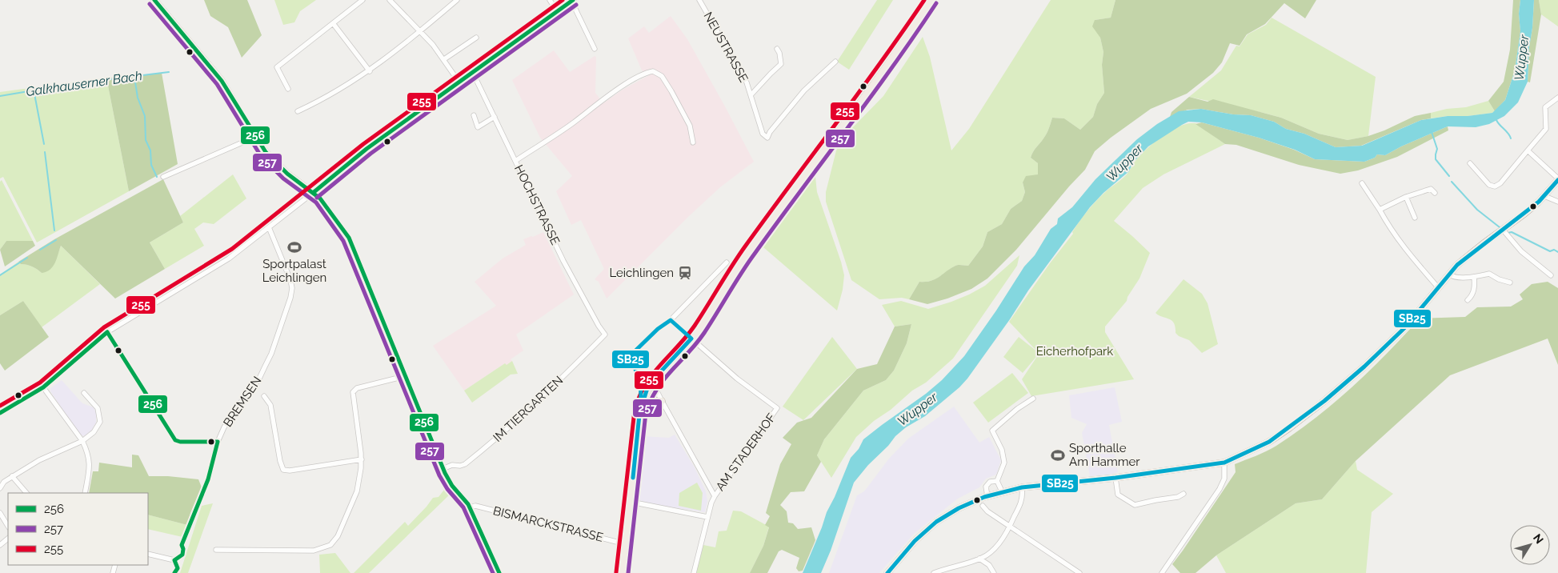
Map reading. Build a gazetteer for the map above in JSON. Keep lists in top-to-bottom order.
{
  "streets": {
    "street": [
      "NEUSTRASSE",
      "HOCHSTRASSE",
      "BREMSEN",
      "IM TIERGARTEN",
      "AM STADERHOF",
      "BISMARCKSTRASSE"
    ]
  },
  "crossings": [
    ["HOCHSTRASSE", "IM TIERGARTEN"]
  ],
  "water": ["Wupper", "Galkhauserner Bach"],
  "parks": ["Eicherhofpark"],
  "places": {
    "sports": ["Sportpalast Leichlingen", "Sporthalle Am Hammer"],
    "station": ["Leichlingen"]
  },
  "lines": [
    "transit line 256",
    "transit line 255",
    "transit line 257",
    "transit line SB25"
  ],
  "legend": ["256", "257", "255"],
  "north": "top right"
}
